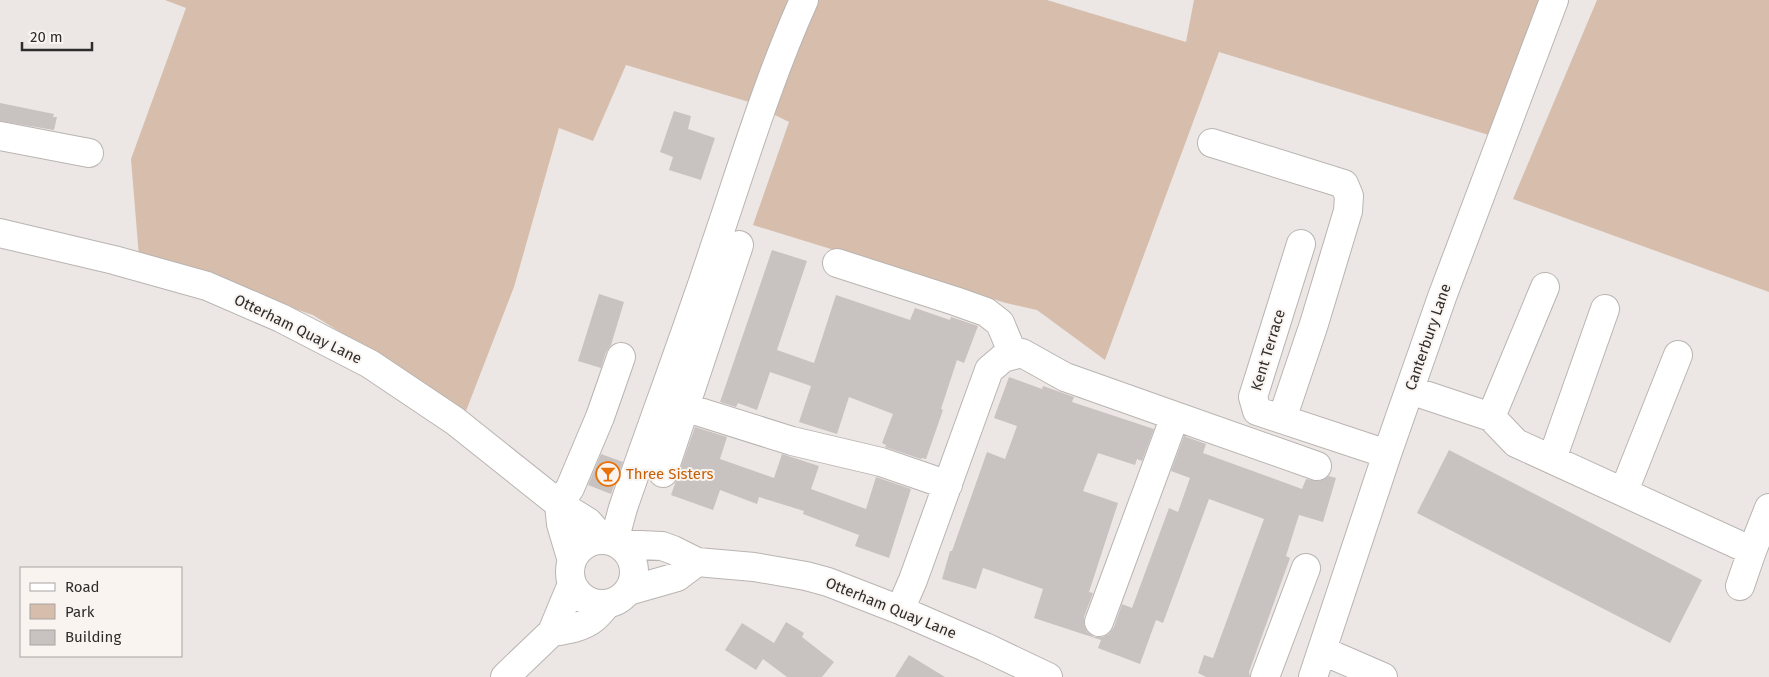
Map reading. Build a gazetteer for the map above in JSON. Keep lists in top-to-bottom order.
{
  "streets": {
    "street": ["Otterham Quay Lane", "Canterbury Lane", "Kent Terrace"]
  },
  "crossings": [
    ["Canterbury Lane", "Kent Terrace"]
  ],
  "places": {
    "bar": ["Three Sisters"]
  },
  "legend": ["Road", "Park", "Building"],
  "scale_bar": "20 m"
}
